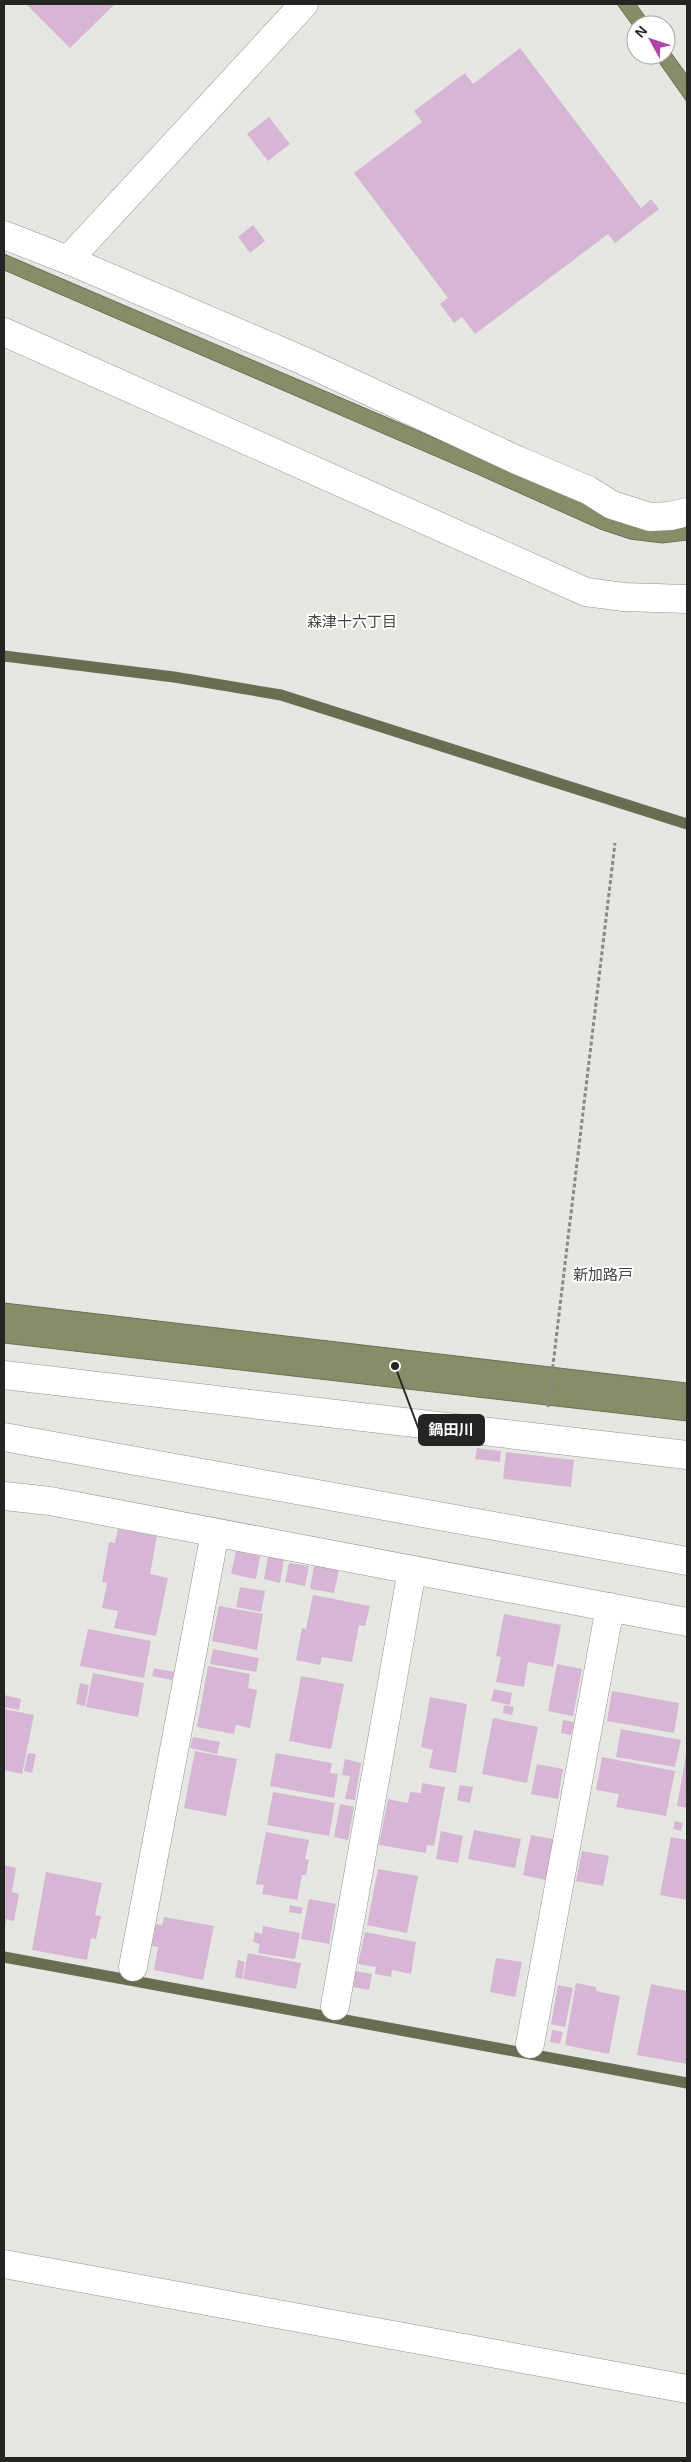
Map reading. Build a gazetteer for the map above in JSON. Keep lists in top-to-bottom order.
{
  "districts": ["森津十六丁目", "新加路戸"],
  "places": ["鍋田川"],
  "north": "top left"
}
